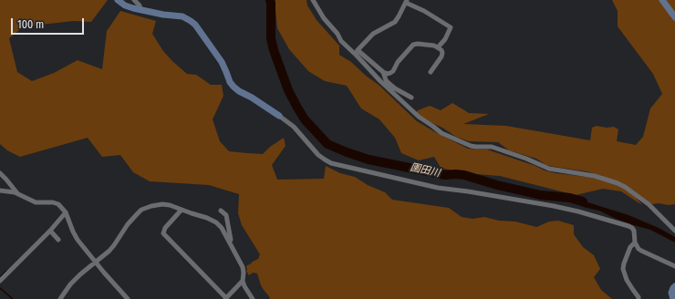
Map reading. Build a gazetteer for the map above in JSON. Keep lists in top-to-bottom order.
{
  "water": ["園田川"],
  "scale_bar": "100 m"
}
